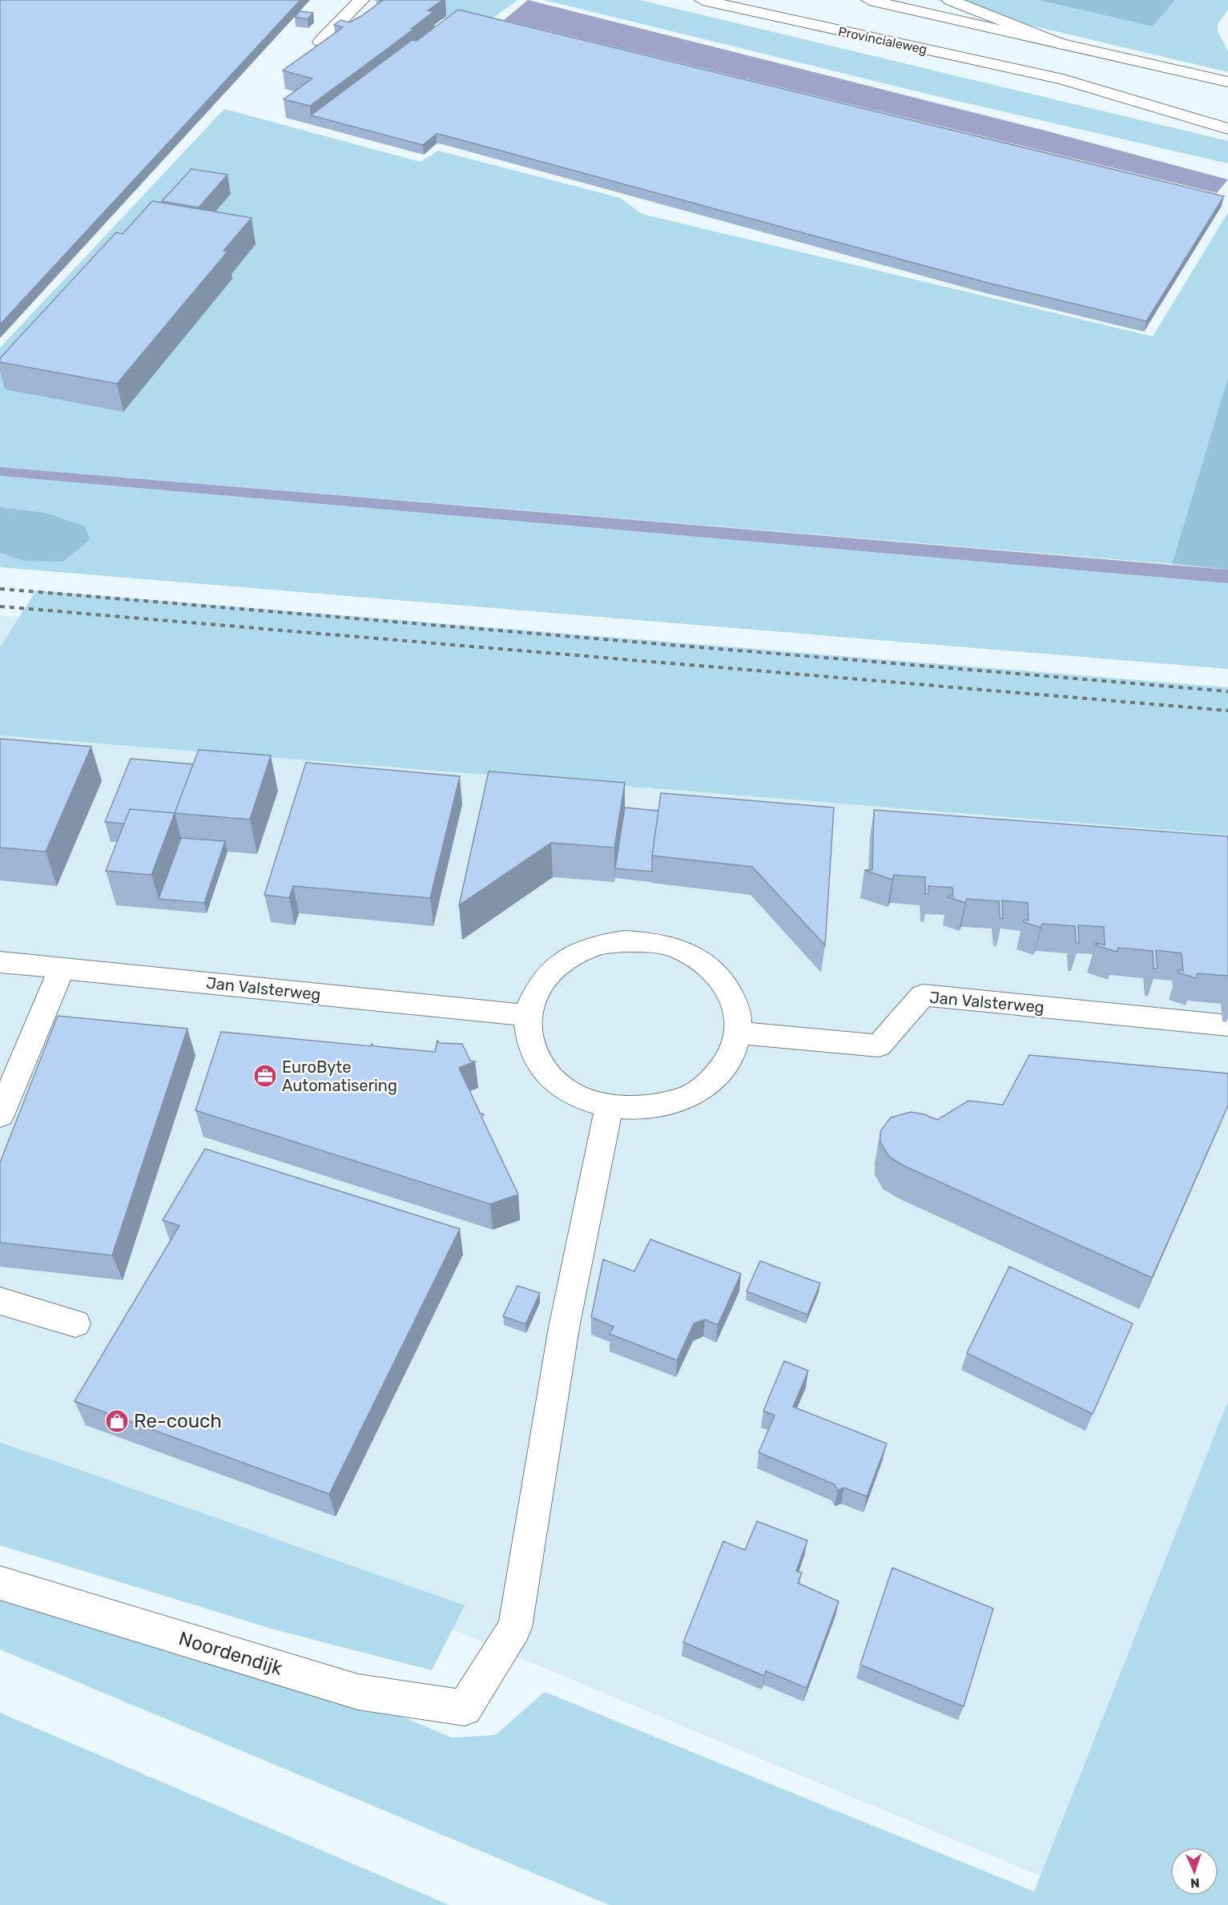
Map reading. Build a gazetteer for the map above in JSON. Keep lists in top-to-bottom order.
{
  "streets": {
    "street": ["Provincialeweg", "Jan Valsterweg", "Noordendijk"]
  },
  "places": {
    "office": ["EuroByte Automatisering"],
    "shop": ["Re-couch"]
  },
  "north": "bottom"
}
